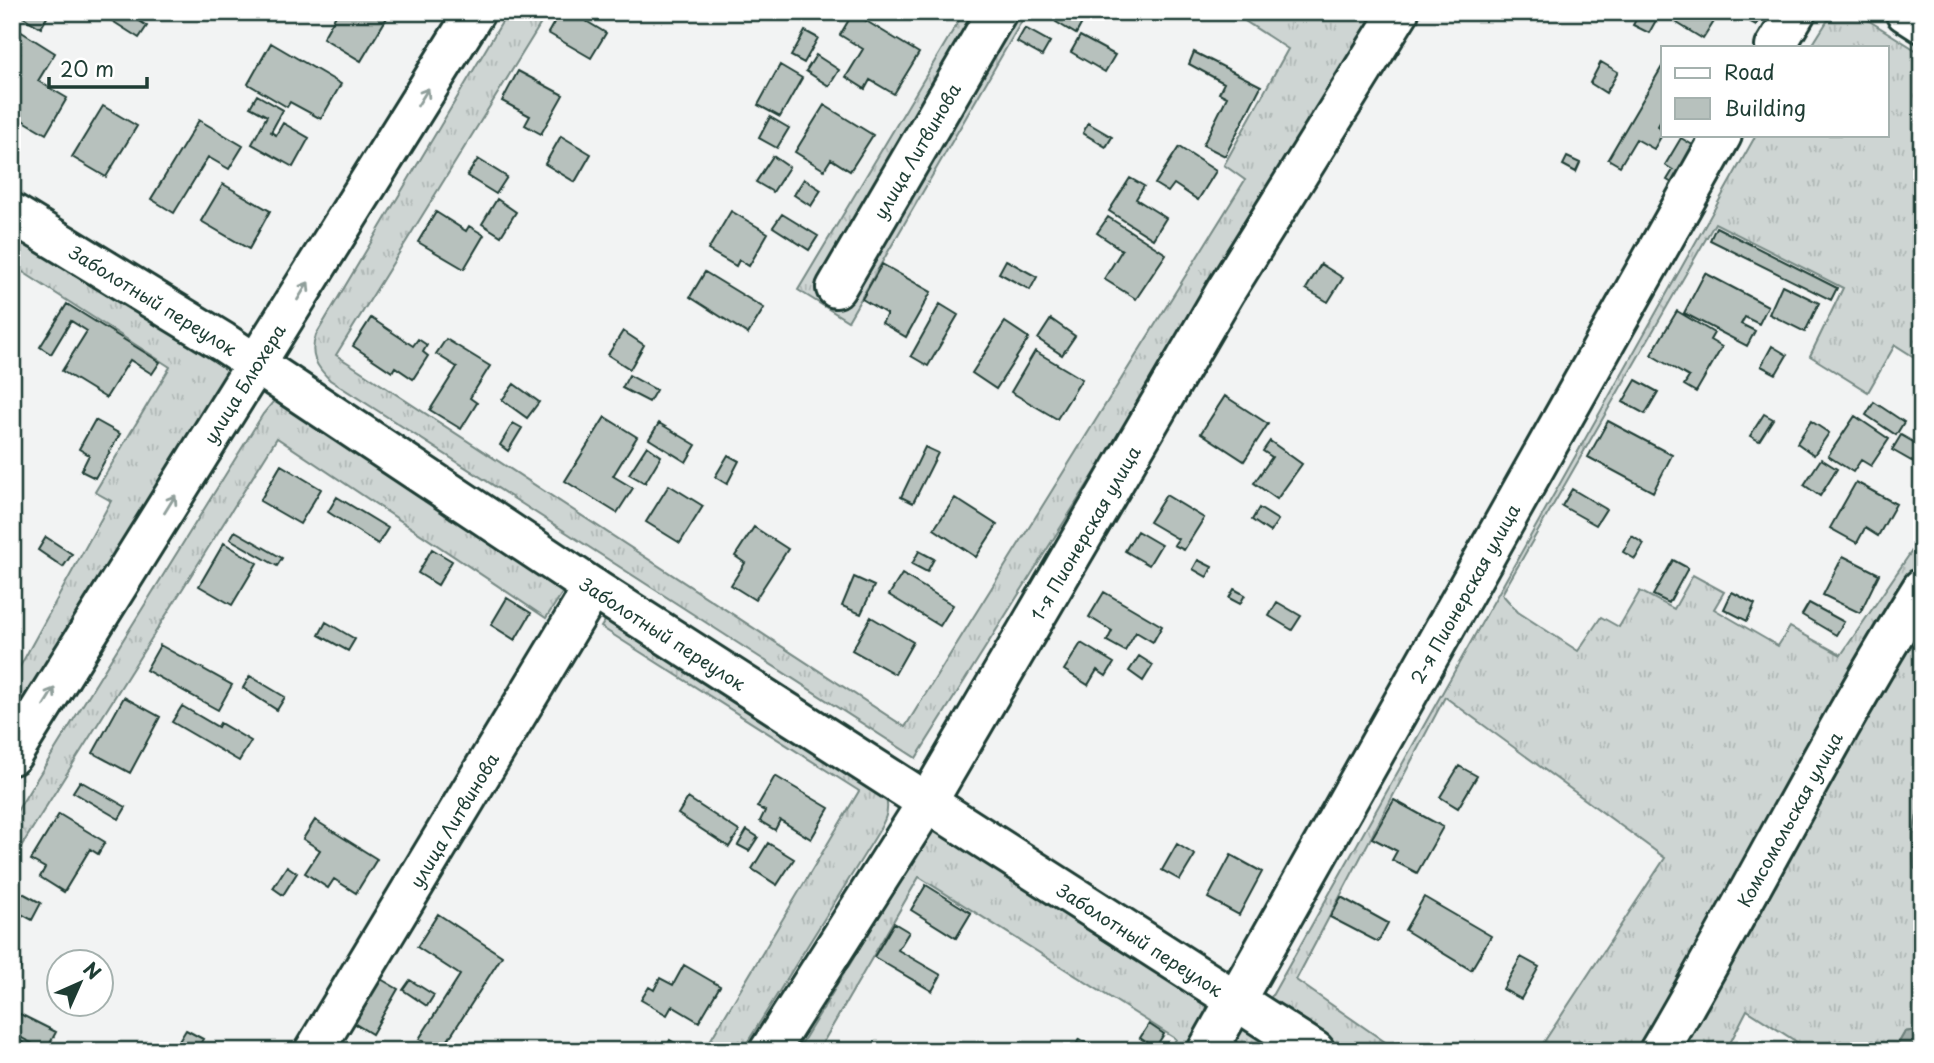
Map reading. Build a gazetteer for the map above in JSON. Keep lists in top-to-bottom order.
{
  "streets": {
    "street": [
      "улица Литвинова",
      "Заболотный переулок",
      "улица Блюхера",
      "1-я Пионерская улица",
      "2-я Пионерская улица",
      "Комсомольская улица"
    ]
  },
  "crossings": [
    ["улица Литвинова", "Заболотный переулок"],
    ["Заболотный переулок", "улица Блюхера"],
    ["Заболотный переулок", "1-я Пионерская улица"],
    ["Заболотный переулок", "2-я Пионерская улица"]
  ],
  "one_way": ["улица Блюхера"],
  "legend": ["Road", "Building"],
  "scale_bar": "20 m",
  "north": "top right"
}
